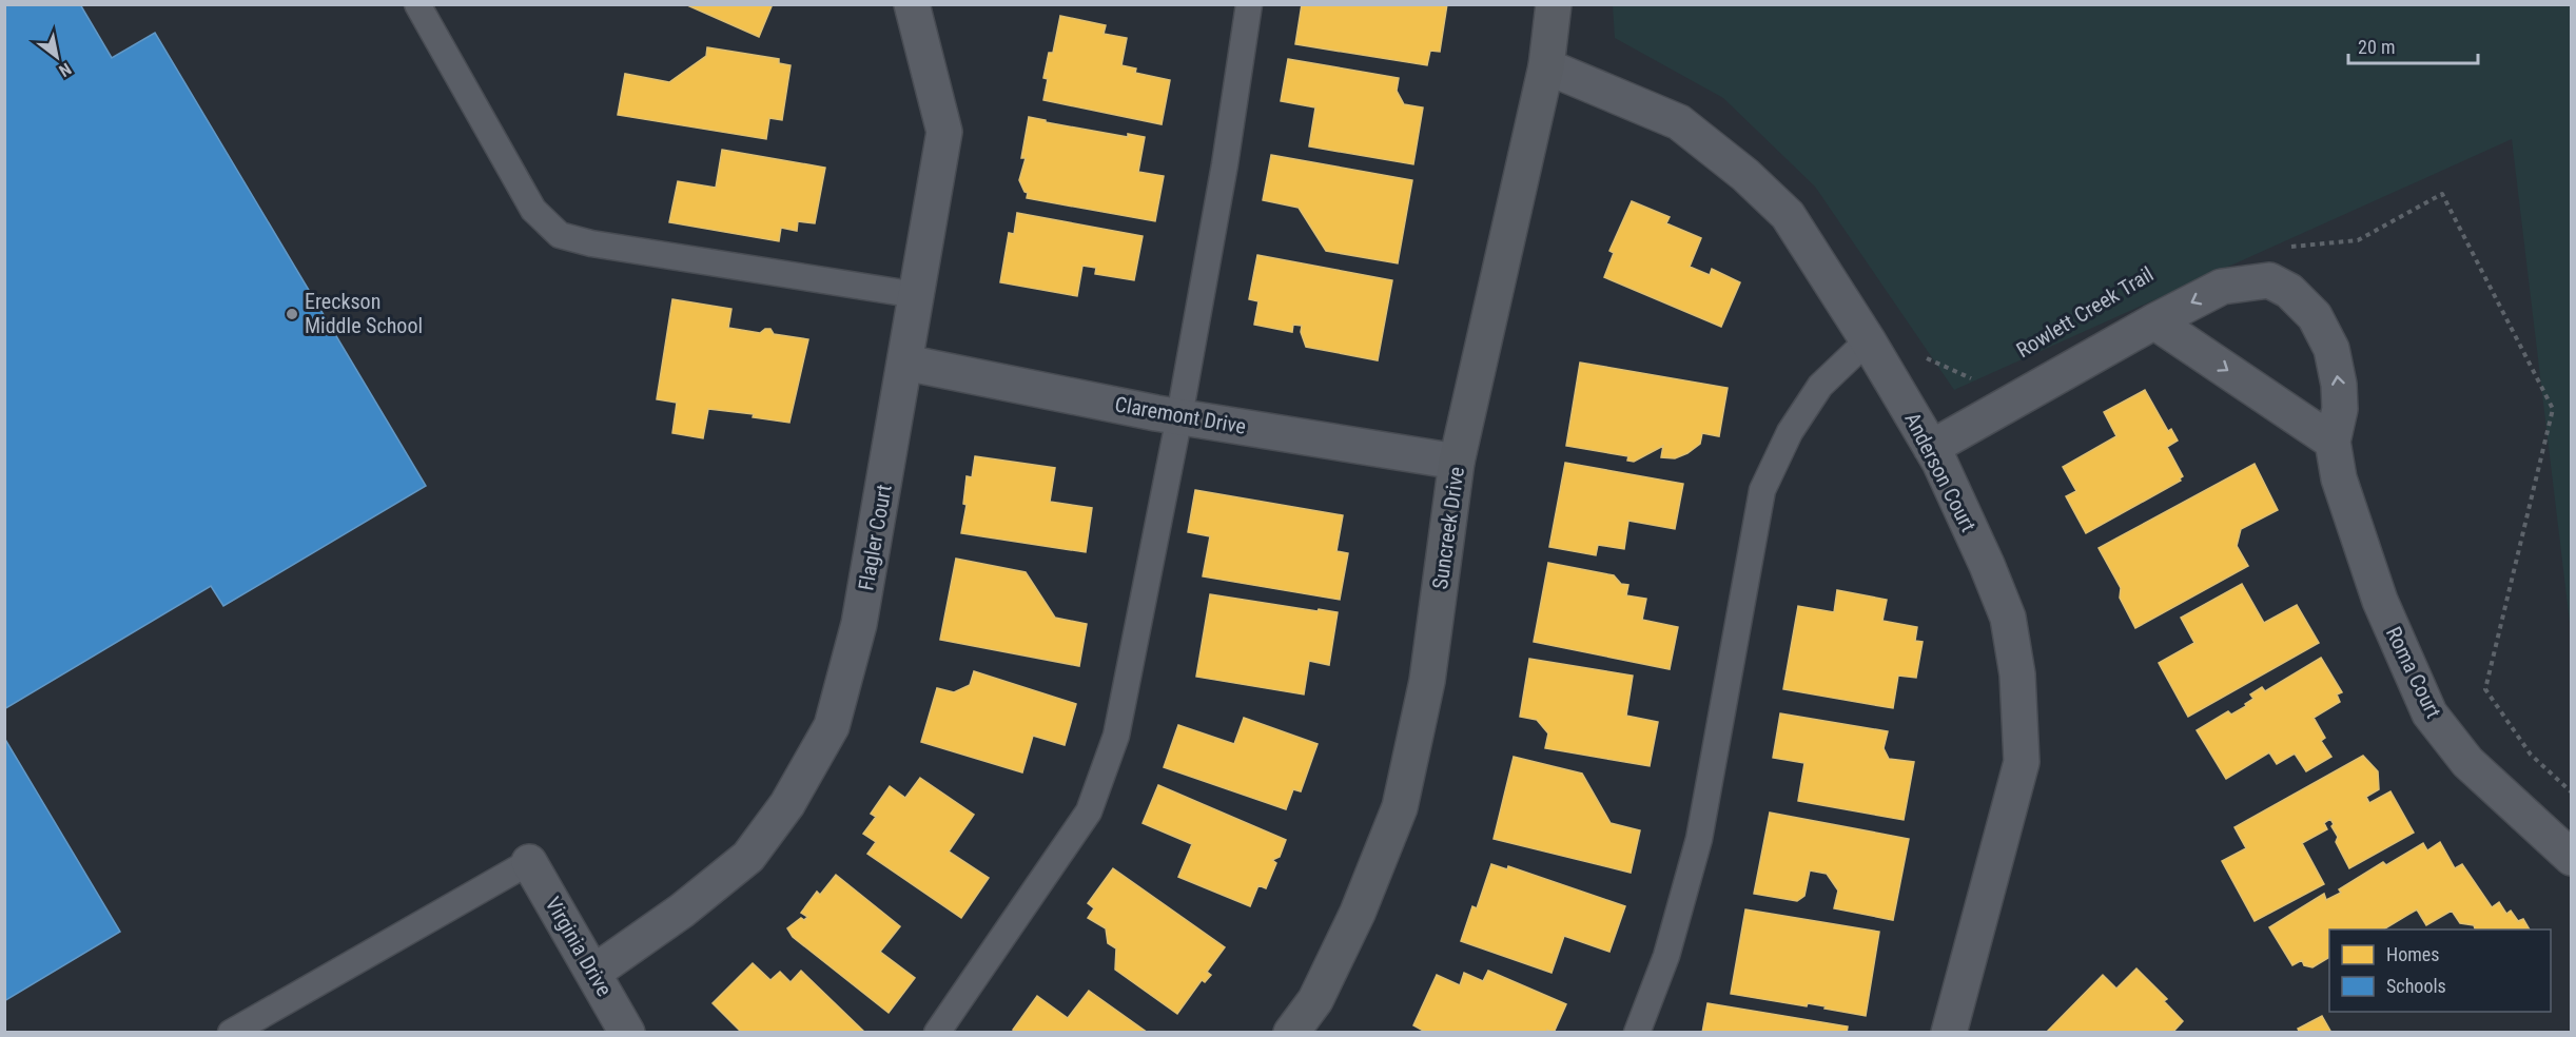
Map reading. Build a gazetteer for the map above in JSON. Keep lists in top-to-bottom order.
{
  "streets": {
    "street": [
      "Claremont Drive",
      "Anderson Court",
      "Suncreek Drive",
      "Flagler Court",
      "Roma Court",
      "Virginia Drive"
    ]
  },
  "crossings": [
    ["Claremont Drive", "Suncreek Drive"],
    ["Claremont Drive", "Flagler Court"],
    ["Anderson Court", "Suncreek Drive"],
    ["Anderson Court", "Roma Court"],
    ["Flagler Court", "Virginia Drive"]
  ],
  "places": ["Ereckson Middle School"],
  "legend": ["Homes", "Schools"],
  "scale_bar": "20 m",
  "north": "bottom right"
}
